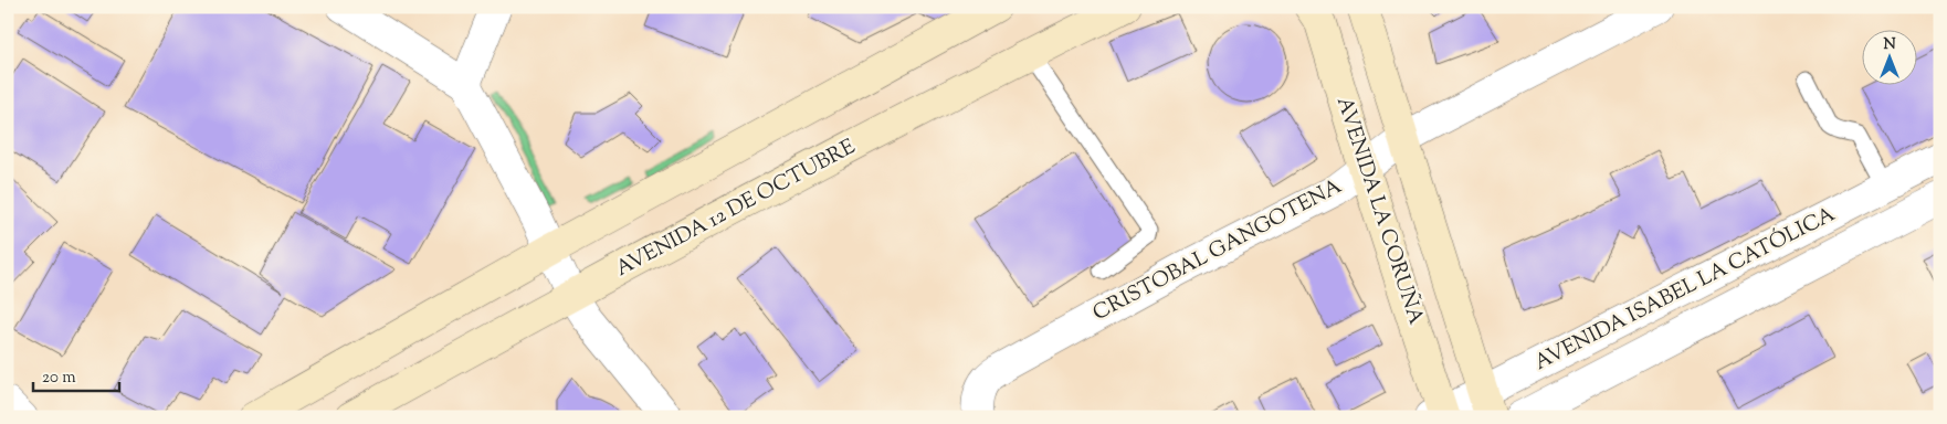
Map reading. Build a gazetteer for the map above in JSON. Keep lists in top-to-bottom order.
{
  "streets": {
    "main road": ["AVENIDA 12 DE OCTUBRE", "AVENIDA LA CORUÑA"],
    "street": ["CRISTOBAL GANGOTENA", "AVENIDA ISABEL LA CATÓLICA"]
  },
  "crossings": [
    ["AVENIDA LA CORUÑA", "CRISTOBAL GANGOTENA"],
    ["AVENIDA LA CORUÑA", "AVENIDA ISABEL LA CATÓLICA"]
  ],
  "scale_bar": "20 m",
  "north": "top"
}
